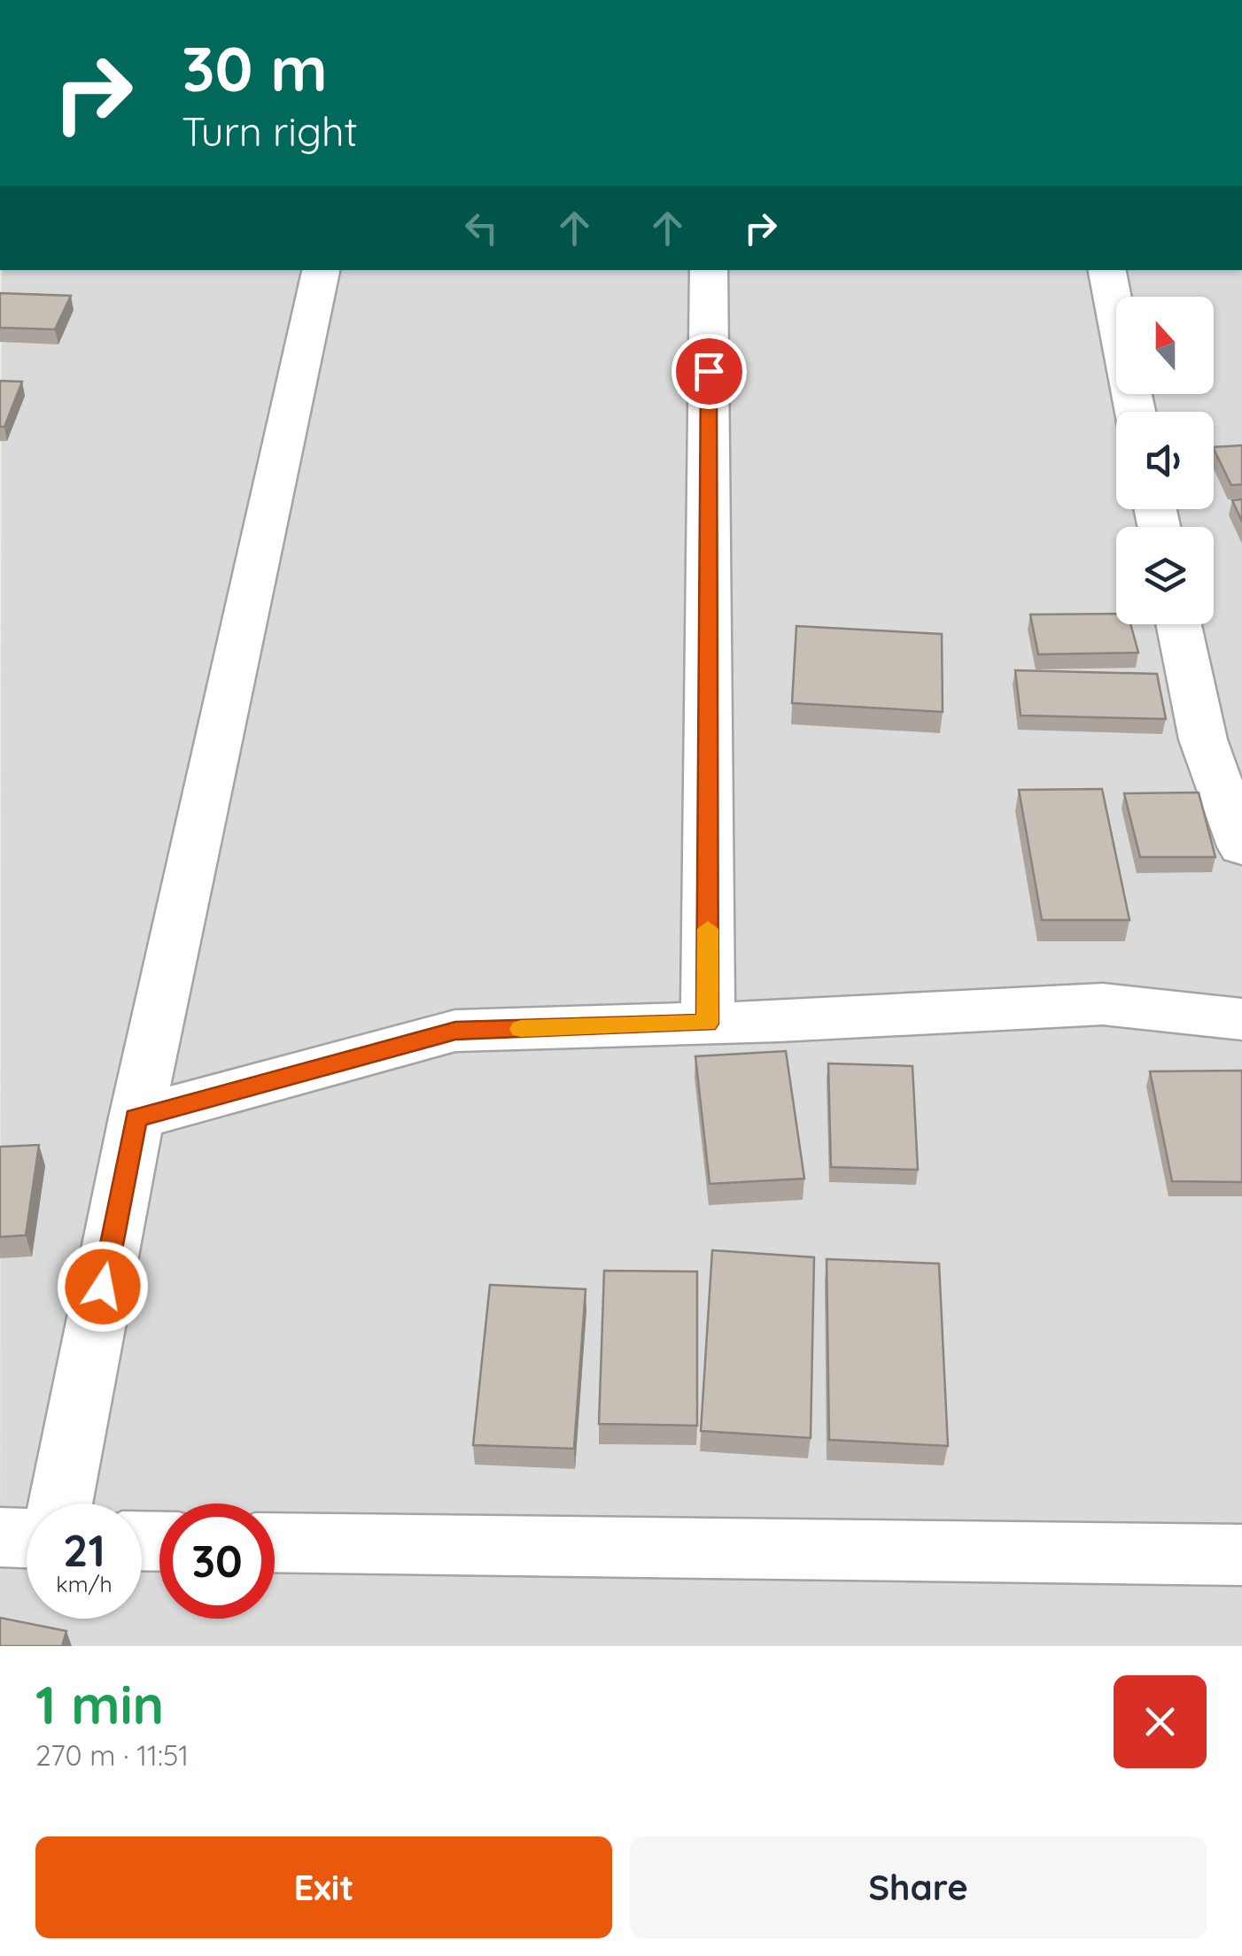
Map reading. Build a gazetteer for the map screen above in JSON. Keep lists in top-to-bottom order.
{
  "north": "top",
  "page": {
    "turn": ["30 m", "Turn right"],
    "speed": "21 km/h",
    "limit": "30",
    "heading": ["1 min", "270 m · 11:51"],
    "buttons": ["Exit", "Share"]
  }
}
